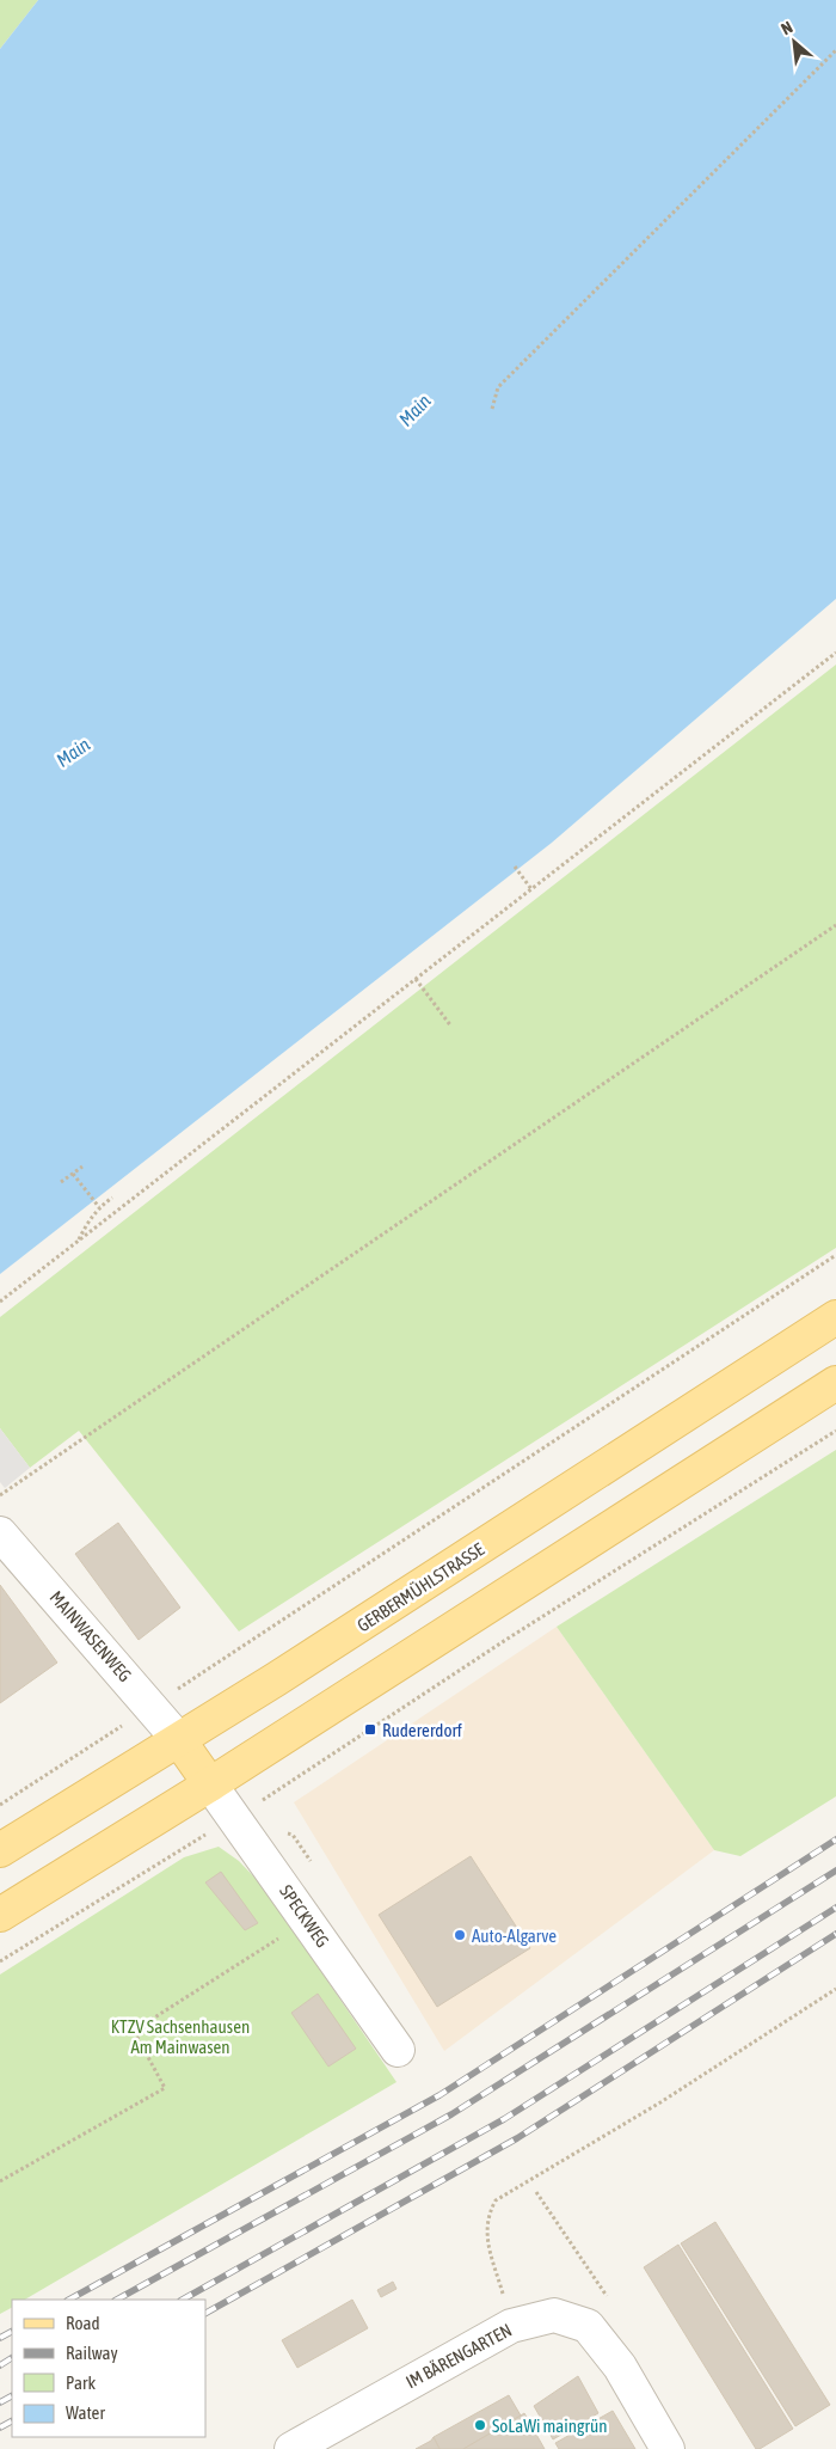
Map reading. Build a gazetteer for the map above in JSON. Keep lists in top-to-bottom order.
{
  "streets": {
    "main road": ["GERBERMÜHLSTRASSE"],
    "street": ["MAINWASENWEG", "SPECKWEG", "IM BÄRENGARTEN"]
  },
  "crossings": [
    ["GERBERMÜHLSTRASSE", "MAINWASENWEG"]
  ],
  "water": ["Main"],
  "parks": ["KTZV Sachsenhausen Am Mainwasen"],
  "places": {
    "transit": ["Rudererdorf"],
    "other": ["Auto-Algarve", "SoLaWi maingrün"]
  },
  "legend": [
    "Road",
    "Railway",
    "Park",
    "Water"
  ],
  "north": "top left"
}
